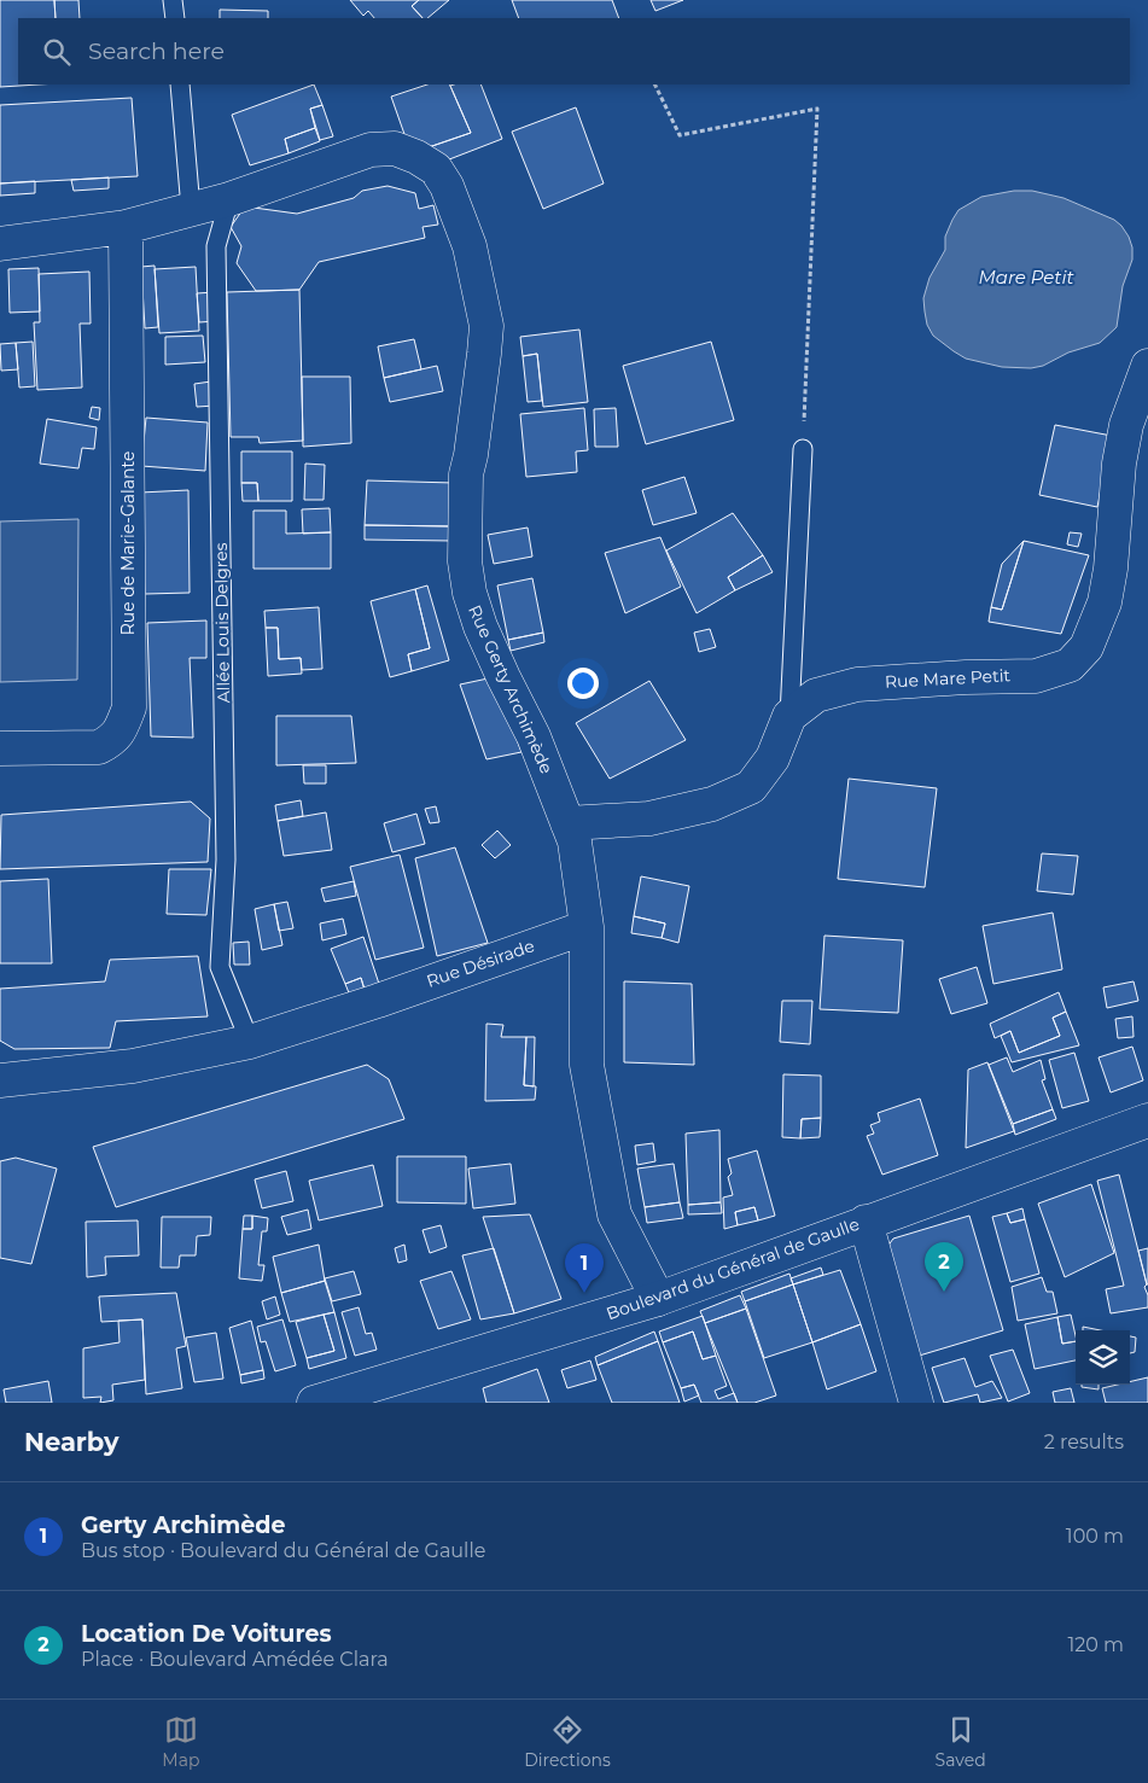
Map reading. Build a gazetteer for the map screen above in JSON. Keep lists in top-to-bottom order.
{
  "streets": {
    "street": [
      "Rue de Marie-Galante",
      "Rue Mare Petit",
      "Rue Gerty Archimède",
      "Rue Désirade",
      "Boulevard du Général de Gaulle"
    ],
    "lane": ["Allée Louis Delgres"]
  },
  "crossings": [
    ["Rue de Marie-Galante", "Rue Gerty Archimède"],
    ["Allée Louis Delgres", "Rue Gerty Archimède"],
    ["Allée Louis Delgres", "Rue Désirade"],
    ["Rue Gerty Archimède", "Rue Désirade"]
  ],
  "water": ["Mare Petit"],
  "page": {
    "search": "Search here",
    "pins": ["2", "1"],
    "heading": ["Nearby", "2 results"],
    "list": [
      {
        "mark": "1",
        "name": "Gerty Archimède",
        "note": "Bus stop · Boulevard du Général de Gaulle",
        "value": "100 m"
      },
      {
        "mark": "2",
        "name": "Location De Voitures",
        "note": "Place · Boulevard Amédée Clara",
        "value": "120 m"
      }
    ],
    "nav": ["Map", "Directions", "Saved"]
  }
}
